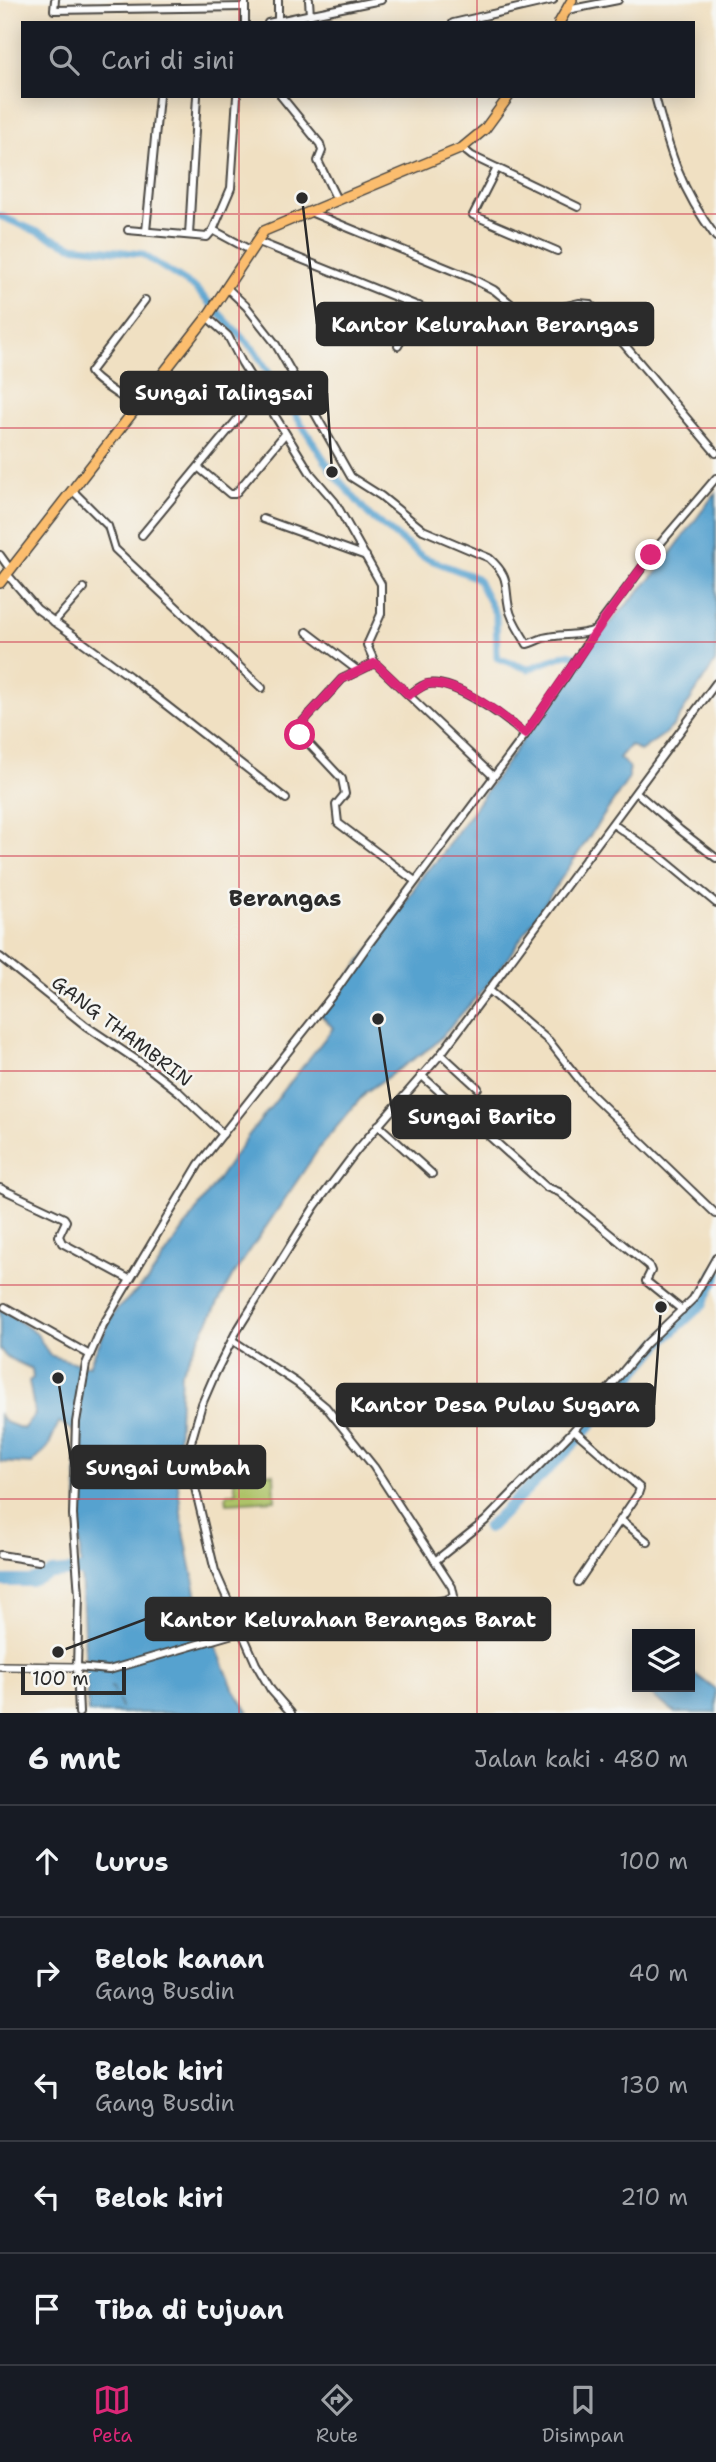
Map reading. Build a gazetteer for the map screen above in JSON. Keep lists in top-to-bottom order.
{
  "streets": {
    "street": ["GANG THAMBRIN"]
  },
  "districts": ["Berangas"],
  "places": [
    "Kantor Kelurahan Berangas",
    "Sungai Talingsai",
    "Sungai Barito",
    "Kantor Desa Pulau Sugara",
    "Sungai Lumbah",
    "Kantor Kelurahan Berangas Barat"
  ],
  "scale_bar": "100 m",
  "page": {
    "search": "Cari di sini",
    "scale": "100 m",
    "heading": ["6 mnt", "Jalan kaki · 480 m"],
    "list": [
      ["Lurus", "100 m"],
      ["Belok kanan", "Gang Busdin", "40 m"],
      ["Belok kiri", "Gang Busdin", "130 m"],
      ["Belok kiri", "210 m"],
      "Tiba di tujuan"
    ],
    "nav": ["Peta", "Rute", "Disimpan"]
  }
}
